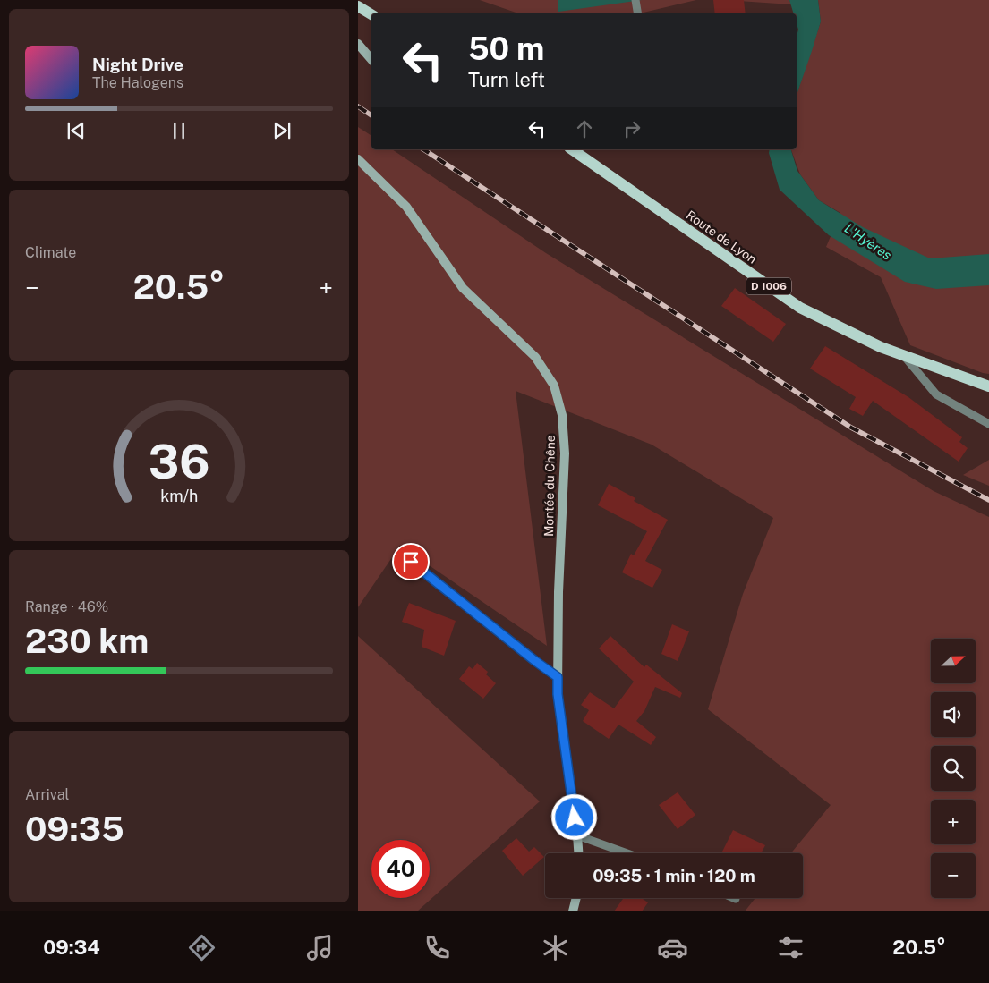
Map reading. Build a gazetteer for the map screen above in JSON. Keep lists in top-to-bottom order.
{
  "streets": {
    "main road": ["Route de Lyon", "D 1006"],
    "street": ["Montée du Chêne"]
  },
  "water": ["L'Hyères"],
  "north": "right",
  "page": {
    "turn": ["50 m", "Turn left"],
    "song": ["Night Drive", "The Halogens"],
    "tile": [
      "Climate",
      ["Range · 46%", "230 km"],
      ["Arrival", "09:35"]
    ],
    "heat": ["−", "20.5°", "+"],
    "map_buttons": ["+", "−"],
    "limit": "40",
    "trip": "09:35 · 1 min · 120 m",
    "tabs": ["09:34", "20.5°"],
    "gauge": ["36", "km/h"]
  }
}
